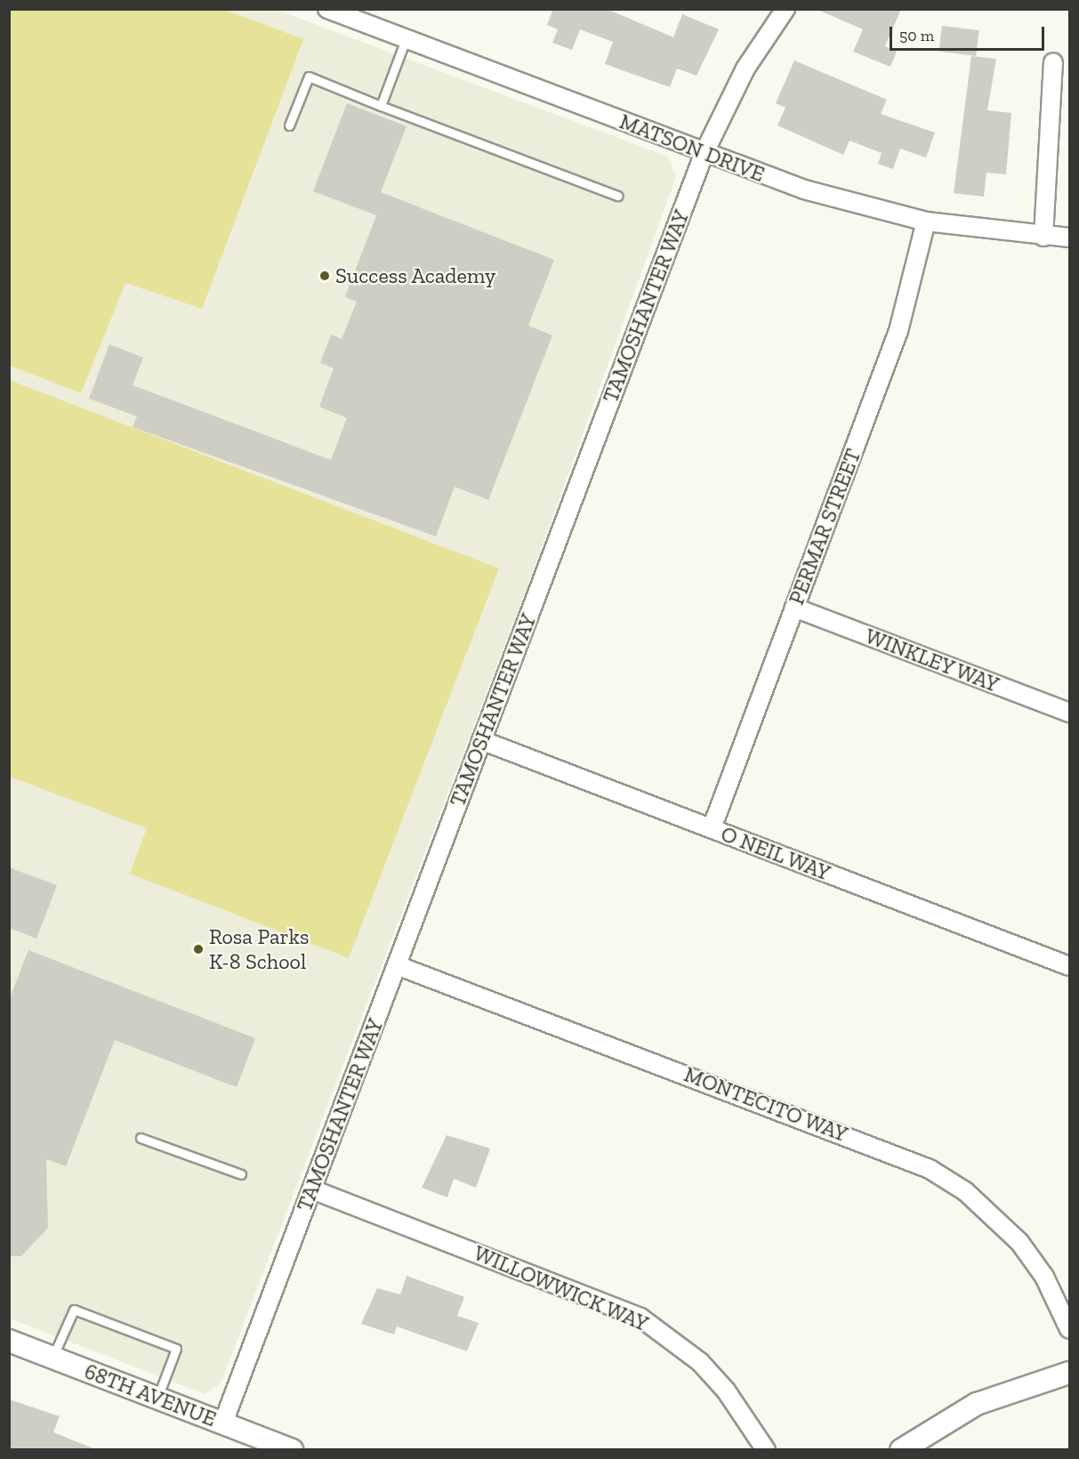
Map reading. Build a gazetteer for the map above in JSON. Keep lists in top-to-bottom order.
{
  "streets": {
    "street": [
      "MATSON DRIVE",
      "TAMOSHANTER WAY",
      "PERMAR STREET",
      "WINKLEY WAY",
      "O NEIL WAY",
      "MONTECITO WAY",
      "WILLOWWICK WAY",
      "68TH AVENUE"
    ]
  },
  "crossings": [
    ["MATSON DRIVE", "TAMOSHANTER WAY"],
    ["MATSON DRIVE", "PERMAR STREET"],
    ["TAMOSHANTER WAY", "O NEIL WAY"],
    ["TAMOSHANTER WAY", "MONTECITO WAY"],
    ["TAMOSHANTER WAY", "WILLOWWICK WAY"],
    ["TAMOSHANTER WAY", "68TH AVENUE"],
    ["PERMAR STREET", "WINKLEY WAY"],
    ["PERMAR STREET", "O NEIL WAY"]
  ],
  "places": ["Success Academy", "Rosa Parks K-8 School"],
  "scale_bar": "50 m"
}
